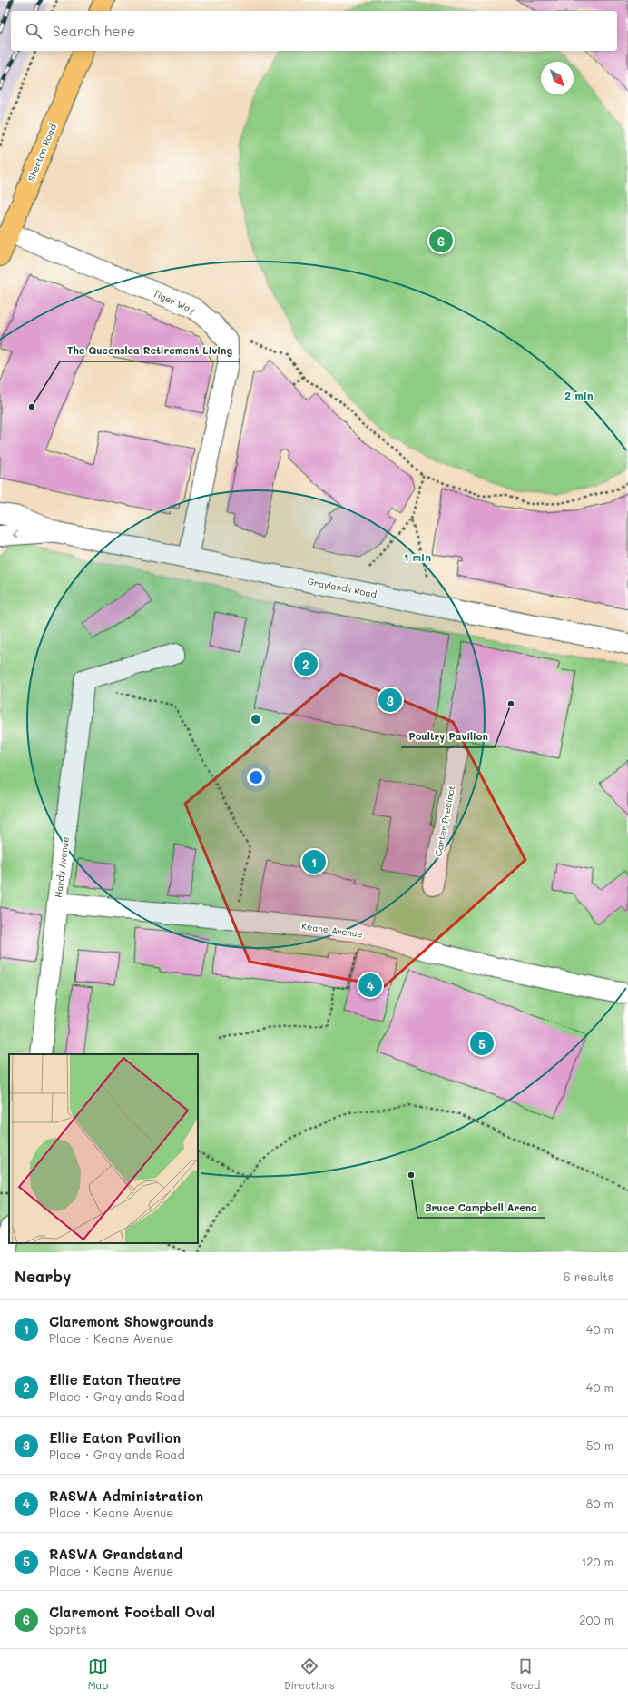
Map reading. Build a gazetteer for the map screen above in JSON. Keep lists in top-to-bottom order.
{
  "streets": {
    "main road": ["Shenton Road"],
    "street": [
      "Tiger Way",
      "Graylands Road",
      "Carter Precinct",
      "Hardy Avenue",
      "Keane Avenue"
    ]
  },
  "crossings": [
    ["Shenton Road", "Tiger Way"],
    ["Tiger Way", "Graylands Road"],
    ["Hardy Avenue", "Keane Avenue"]
  ],
  "places": ["The Queenslea Retirement Living", "Poultry Pavilion", "Bruce Campbell Arena"],
  "north": "bottom right",
  "page": {
    "search": "Search here",
    "pins": [
      "6",
      "2",
      "3",
      "1",
      "4",
      "5"
    ],
    "heading": ["Nearby", "6 results"],
    "list": [
      {
        "mark": "1",
        "name": "Claremont Showgrounds",
        "note": "Place · Keane Avenue",
        "value": "40 m"
      },
      {
        "mark": "2",
        "name": "Ellie Eaton Theatre",
        "note": "Place · Graylands Road",
        "value": "40 m"
      },
      {
        "mark": "3",
        "name": "Ellie Eaton Pavilion",
        "note": "Place · Graylands Road",
        "value": "50 m"
      },
      {
        "mark": "4",
        "name": "RASWA Administration",
        "note": "Place · Keane Avenue",
        "value": "80 m"
      },
      {
        "mark": "5",
        "name": "RASWA Grandstand",
        "note": "Place · Keane Avenue",
        "value": "120 m"
      },
      {
        "mark": "6",
        "name": "Claremont Football Oval",
        "note": "Sports",
        "value": "200 m"
      }
    ],
    "nav": ["Map", "Directions", "Saved"]
  },
  "rings": ["2 min", "1 min"]
}
